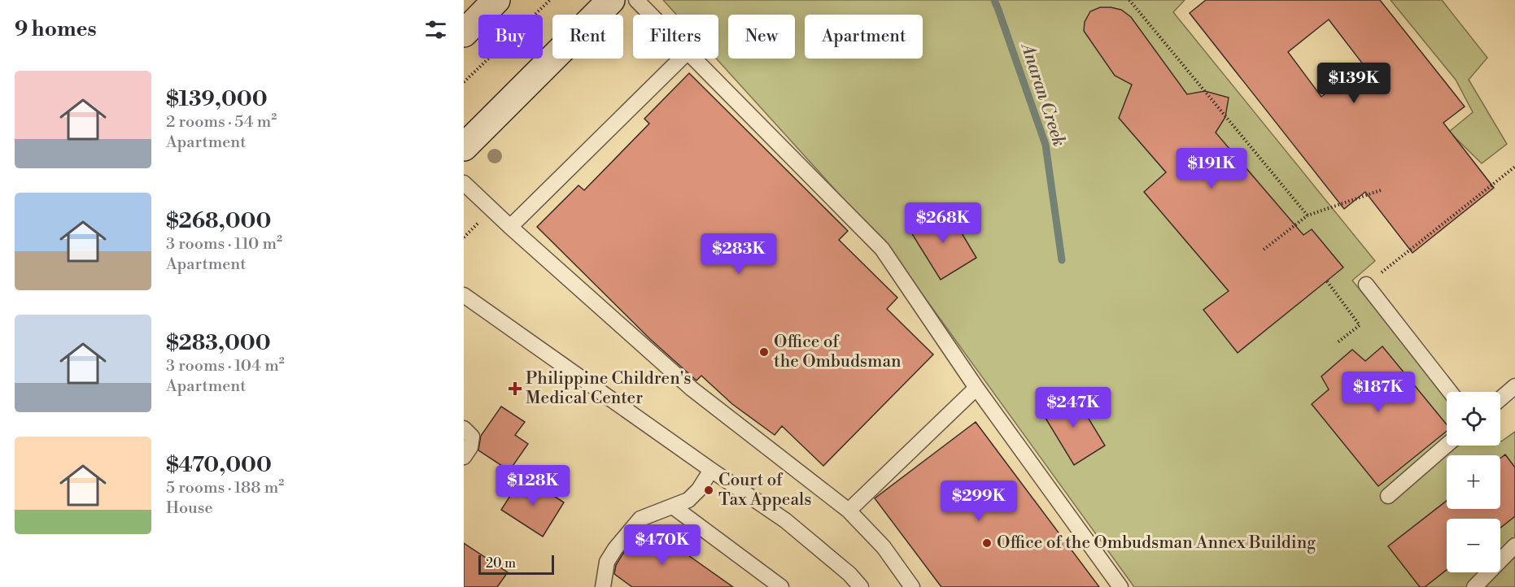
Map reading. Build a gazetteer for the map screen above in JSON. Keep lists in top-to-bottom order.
{
  "water": ["Anaran Creek"],
  "places": {
    "other": ["Office of the Ombudsman", "Court of Tax Appeals", "Office of the Ombudsman Annex Building"],
    "health": ["Philippine Children's Medical Center"]
  },
  "scale_bar": "20 m",
  "page": {
    "heading": "9 homes",
    "chip": [
      "Buy",
      "Rent",
      "Filters",
      "New",
      "Apartment"
    ],
    "list": [
      {
        "name": "$139,000",
        "note": "2 rooms · 54 m² · Apartment"
      },
      {
        "name": "$268,000",
        "note": "3 rooms · 110 m² · Apartment"
      },
      {
        "name": "$283,000",
        "note": "3 rooms · 104 m² · Apartment"
      },
      {
        "name": "$470,000",
        "note": "5 rooms · 188 m² · House"
      }
    ],
    "price": [
      "$139K",
      "$191K",
      "$268K",
      "$283K",
      "$187K",
      "$247K",
      "$128K",
      "$299K",
      "$470K"
    ],
    "map_buttons": ["+", "−"],
    "scale": "20 m"
  }
}
